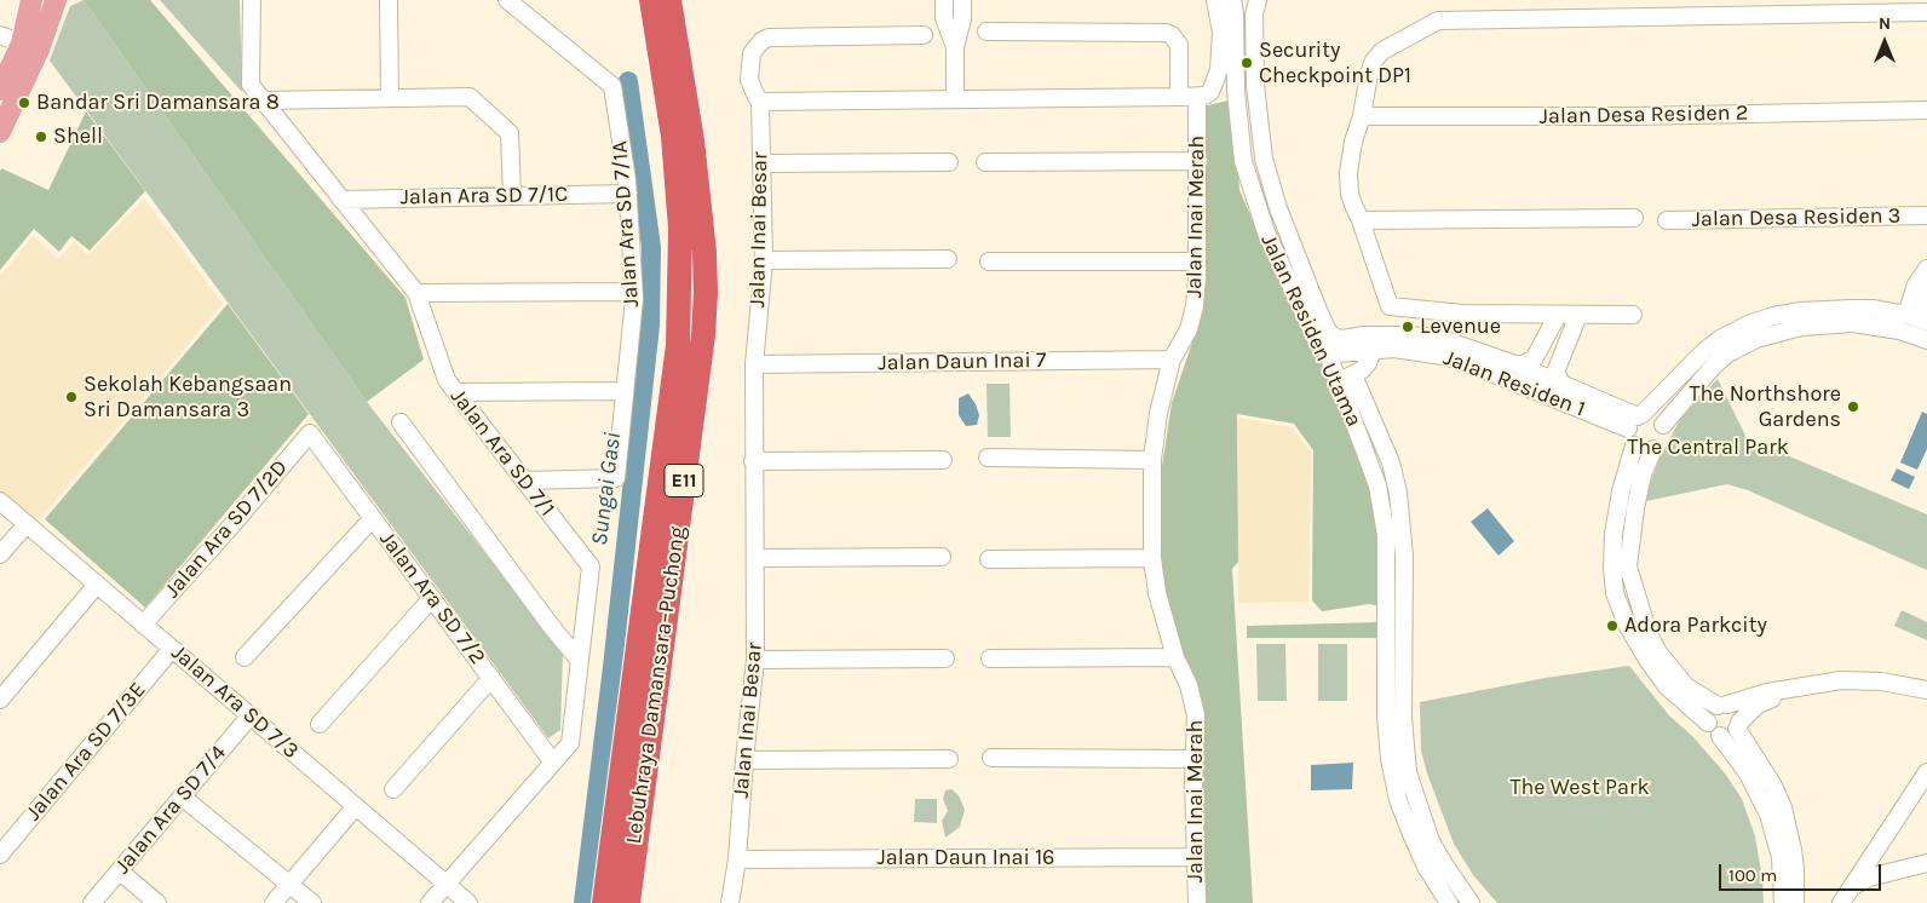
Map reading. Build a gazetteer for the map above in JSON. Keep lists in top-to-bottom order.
{
  "streets": {
    "highway": ["E11", "Lebuhraya Damansara–Puchong"],
    "street": [
      "Jalan Desa Residen 2",
      "Jalan Ara SD 7/1C",
      "Jalan Inai Merah",
      "Jalan Desa Residen 3",
      "Jalan Ara SD 7/1A",
      "Jalan Inai Besar",
      "Jalan Residen Utama",
      "Jalan Daun Inai 7",
      "Jalan Residen 1",
      "Jalan Ara SD 7/1",
      "Jalan Ara SD 7/2D",
      "Jalan Ara SD 7/2",
      "Jalan Ara SD 7/3",
      "Jalan Ara SD 7/3E",
      "Jalan Ara SD 7/4",
      "Jalan Daun Inai 16"
    ]
  },
  "crossings": [
    ["Jalan Ara SD 7/1C", "Jalan Ara SD 7/1A"],
    ["Jalan Ara SD 7/1C", "Jalan Ara SD 7/1"],
    ["Jalan Inai Merah", "Jalan Daun Inai 7"],
    ["Jalan Inai Merah", "Jalan Daun Inai 16"],
    ["Jalan Ara SD 7/1A", "Jalan Ara SD 7/1"],
    ["Jalan Inai Besar", "Jalan Daun Inai 7"],
    ["Jalan Inai Besar", "Jalan Daun Inai 16"],
    ["Jalan Residen Utama", "Jalan Residen 1"],
    ["Jalan Ara SD 7/1", "Jalan Ara SD 7/2"],
    ["Jalan Ara SD 7/1", "Jalan Ara SD 7/3"],
    ["E11", "Lebuhraya Damansara–Puchong"],
    ["Jalan Ara SD 7/2D", "Jalan Ara SD 7/2"],
    ["Jalan Ara SD 7/2D", "Jalan Ara SD 7/3"],
    ["Jalan Ara SD 7/3", "Jalan Ara SD 7/3E"],
    ["Jalan Ara SD 7/3", "Jalan Ara SD 7/4"]
  ],
  "water": ["Sungai Gasi"],
  "parks": ["The Central Park", "The West Park"],
  "places": [
    "Security Checkpoint DP1",
    "Bandar Sri Damansara 8",
    "Shell",
    "Levenue",
    "Sekolah Kebangsaan Sri Damansara 3",
    "The Northshore Gardens",
    "Adora Parkcity"
  ],
  "scale_bar": "100 m",
  "north": "top"
}
